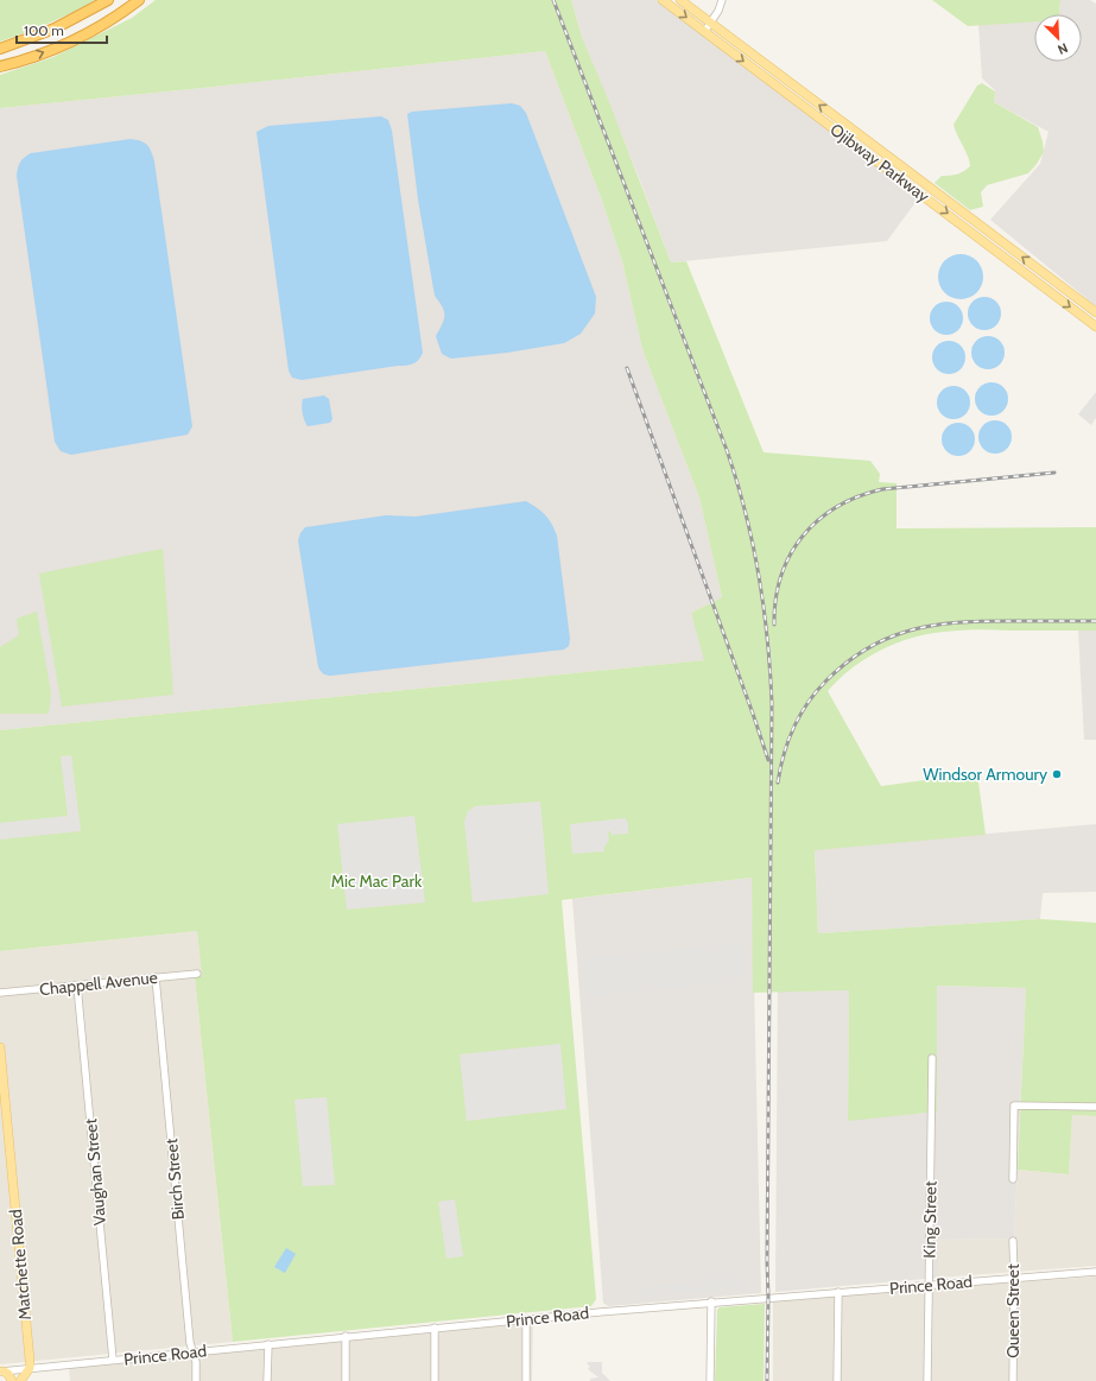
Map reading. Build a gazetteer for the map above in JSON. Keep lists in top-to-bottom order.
{
  "streets": {
    "main road": ["Ojibway Parkway", "Matchette Road"],
    "street": [
      "Chappell Avenue",
      "Vaughan Street",
      "Birch Street",
      "King Street",
      "Prince Road",
      "Queen Street"
    ]
  },
  "crossings": [
    ["Chappell Avenue", "Vaughan Street"],
    ["Chappell Avenue", "Birch Street"],
    ["Vaughan Street", "Prince Road"],
    ["Birch Street", "Prince Road"],
    ["King Street", "Prince Road"],
    ["Matchette Road", "Prince Road"],
    ["Prince Road", "Queen Street"]
  ],
  "parks": ["Mic Mac Park"],
  "places": ["Windsor Armoury"],
  "scale_bar": "100 m",
  "north": "bottom right"
}
